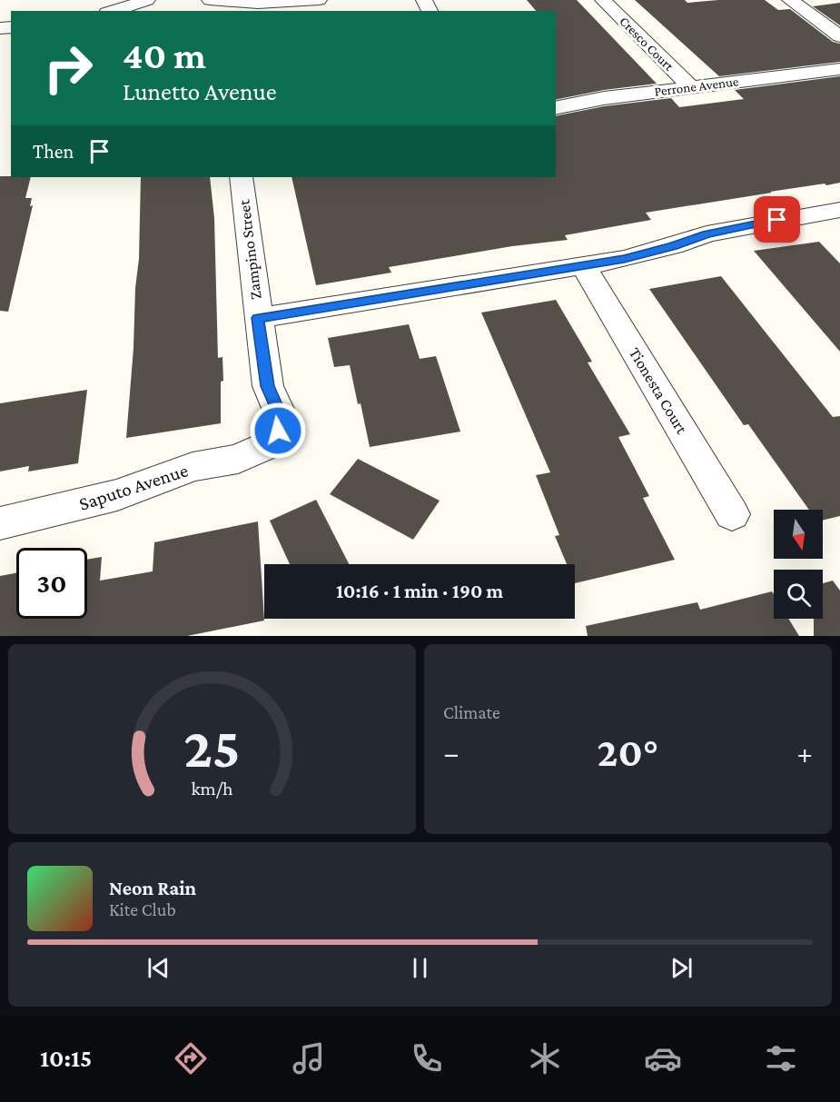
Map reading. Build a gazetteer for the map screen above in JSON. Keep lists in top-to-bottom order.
{
  "streets": {
    "street": [
      "Cresco Court",
      "Perrone Avenue",
      "Zampino Street",
      "Tionesta Court",
      "Saputo Avenue"
    ]
  },
  "crossings": [
    ["Cresco Court", "Perrone Avenue"],
    ["Zampino Street", "Saputo Avenue"]
  ],
  "north": "bottom",
  "page": {
    "turn": ["40 m", "Lunetto Avenue"],
    "then": "Then",
    "limit": "30",
    "trip": "10:16 · 1 min · 190 m",
    "tile": "Climate",
    "heat": ["−", "20°", "+"],
    "song": ["Neon Rain", "Kite Club"],
    "tabs": "10:15",
    "gauge": ["25", "km/h"]
  }
}
